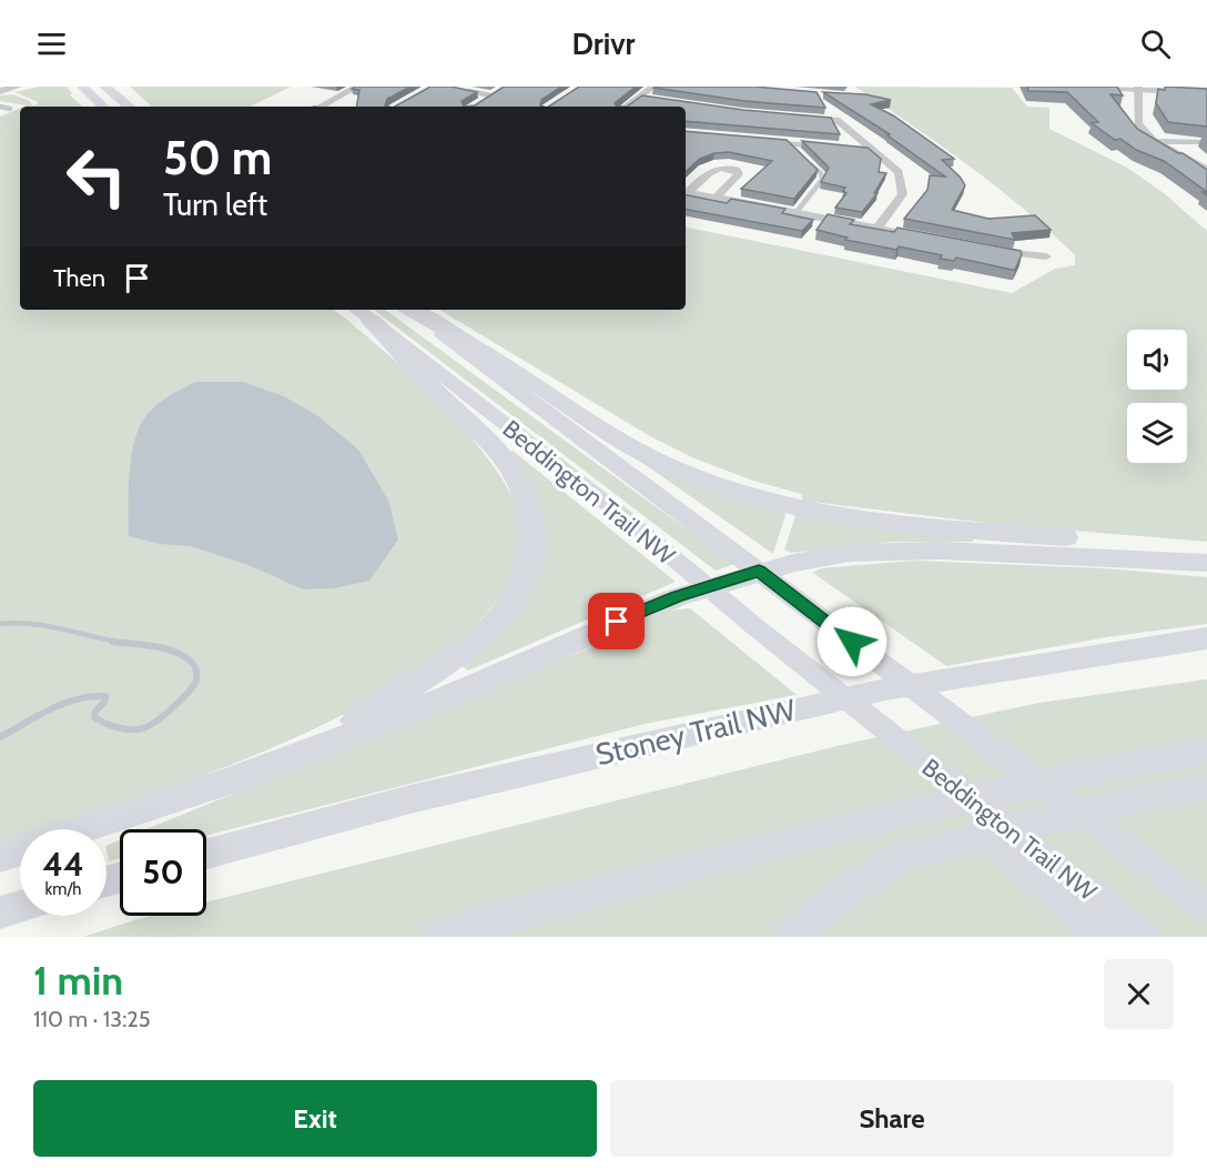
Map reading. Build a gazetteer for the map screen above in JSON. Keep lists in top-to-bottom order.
{
  "streets": {
    "highway": ["Stoney Trail NW"],
    "main road": ["Beddington Trail NW"]
  },
  "page": {
    "header": "Drivr",
    "turn": ["50 m", "Turn left"],
    "then": "Then",
    "speed": "44 km/h",
    "limit": "50",
    "heading": ["1 min", "110 m · 13:25"],
    "buttons": ["Exit", "Share"]
  }
}
